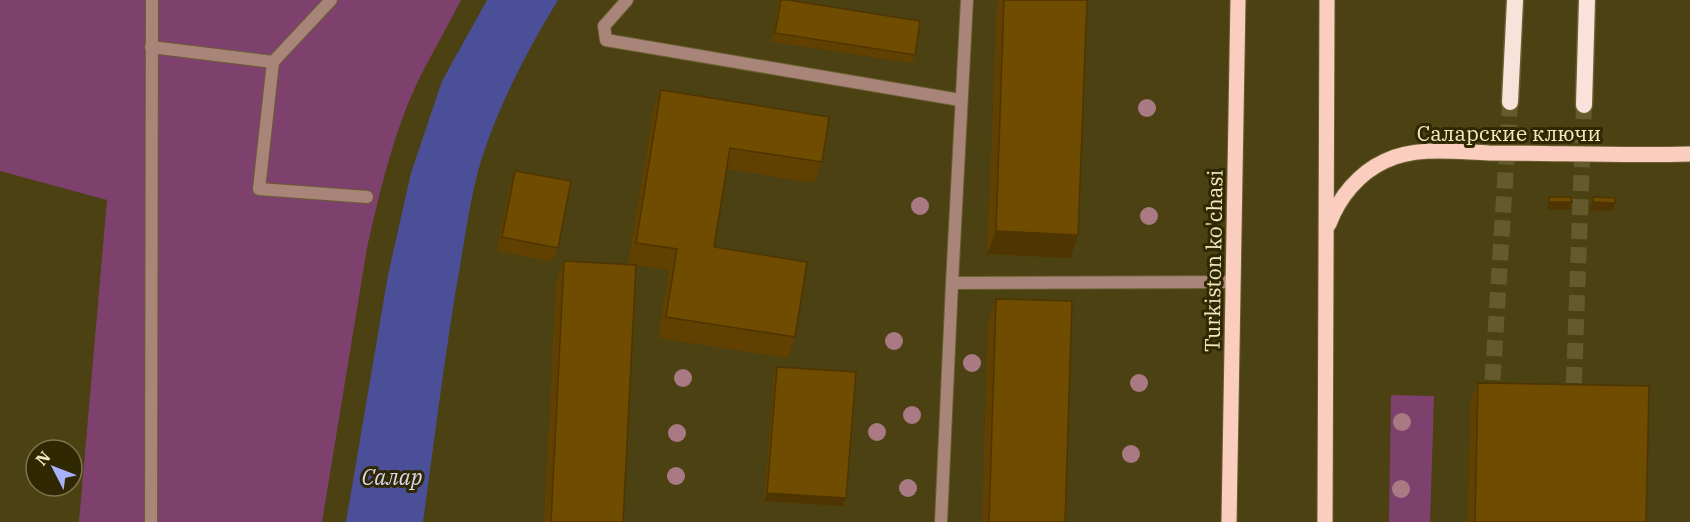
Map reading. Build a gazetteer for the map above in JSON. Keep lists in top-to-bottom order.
{
  "streets": {
    "main road": ["Саларские ключи", "Turkiston ko'chasi"]
  },
  "water": ["Салар"],
  "north": "top left"
}
